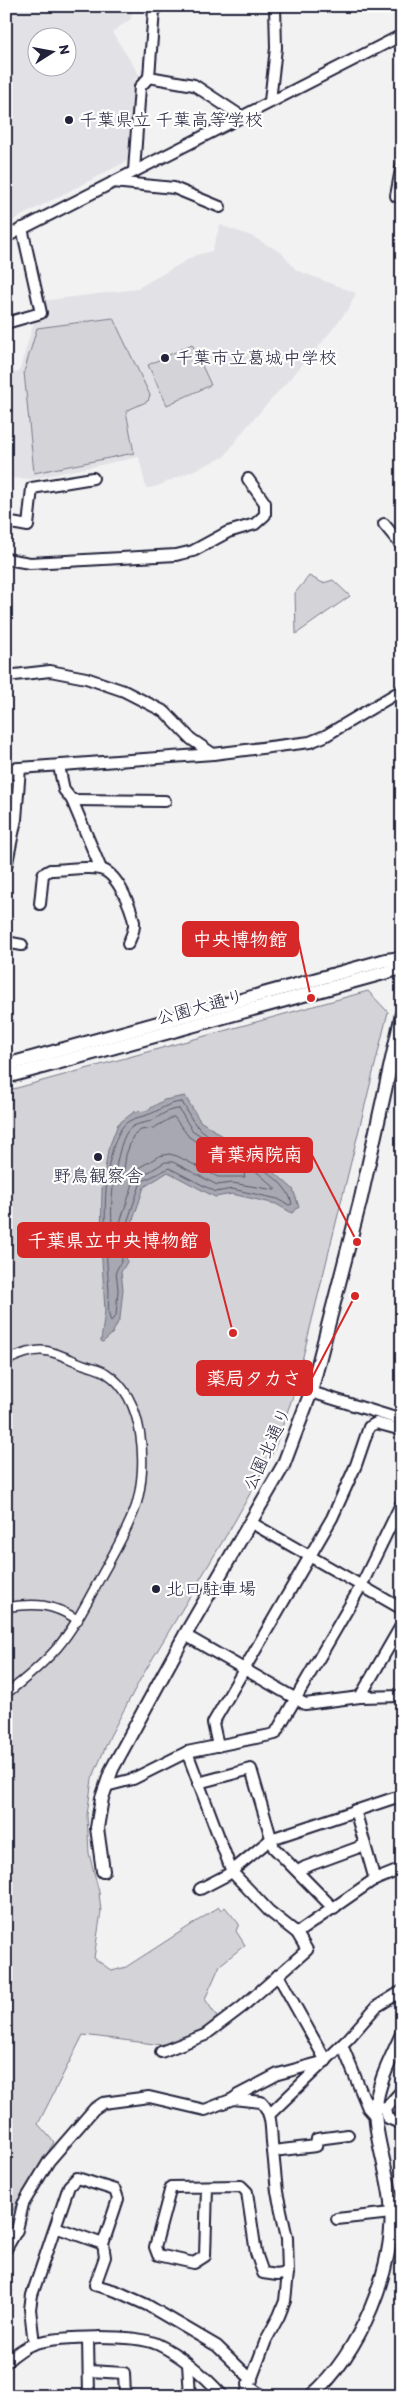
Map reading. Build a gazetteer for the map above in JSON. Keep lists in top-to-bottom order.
{
  "streets": {
    "street": ["公園大通り", "公園北通り"]
  },
  "places": [
    "千葉県立 千葉高等学校",
    "千葉市立葛城中学校",
    "中央博物館",
    "野鳥観察舎",
    "青葉病院南",
    "薬局タカさ",
    "千葉県立中央博物館",
    "北口駐車場"
  ],
  "north": "right"
}
